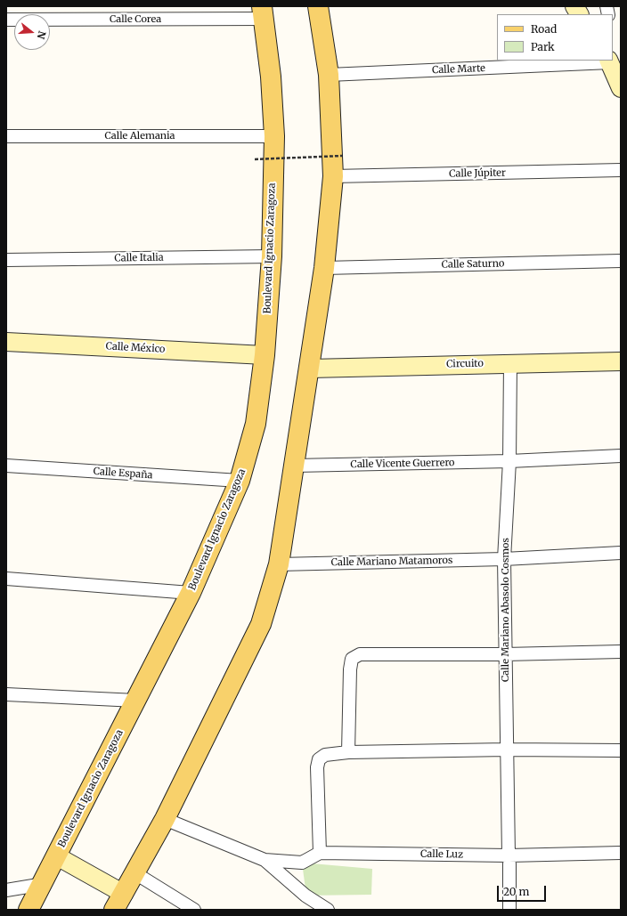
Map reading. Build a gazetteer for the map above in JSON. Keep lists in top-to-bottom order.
{
  "streets": {
    "main road": ["Boulevard Ignacio Zaragoza"],
    "street": [
      "Calle Corea",
      "Calle Marte",
      "Calle Alemania",
      "Calle Júpiter",
      "Calle Italia",
      "Calle Saturno",
      "Calle México",
      "Circuito",
      "Calle Vicente Guerrero",
      "Calle España",
      "Calle Mariano Matamoros",
      "Calle Mariano Abasolo Cosmos",
      "Calle Luz"
    ]
  },
  "crossings": [
    ["Calle Corea", "Boulevard Ignacio Zaragoza"],
    ["Calle Alemania", "Boulevard Ignacio Zaragoza"],
    ["Boulevard Ignacio Zaragoza", "Calle Italia"],
    ["Boulevard Ignacio Zaragoza", "Calle México"],
    ["Boulevard Ignacio Zaragoza", "Calle España"],
    ["Circuito", "Calle Mariano Abasolo Cosmos"],
    ["Calle Vicente Guerrero", "Calle Mariano Abasolo Cosmos"],
    ["Calle Mariano Matamoros", "Calle Mariano Abasolo Cosmos"],
    ["Calle Mariano Abasolo Cosmos", "Calle Luz"]
  ],
  "legend": ["Road", "Park"],
  "scale_bar": "20 m",
  "north": "right"
}
